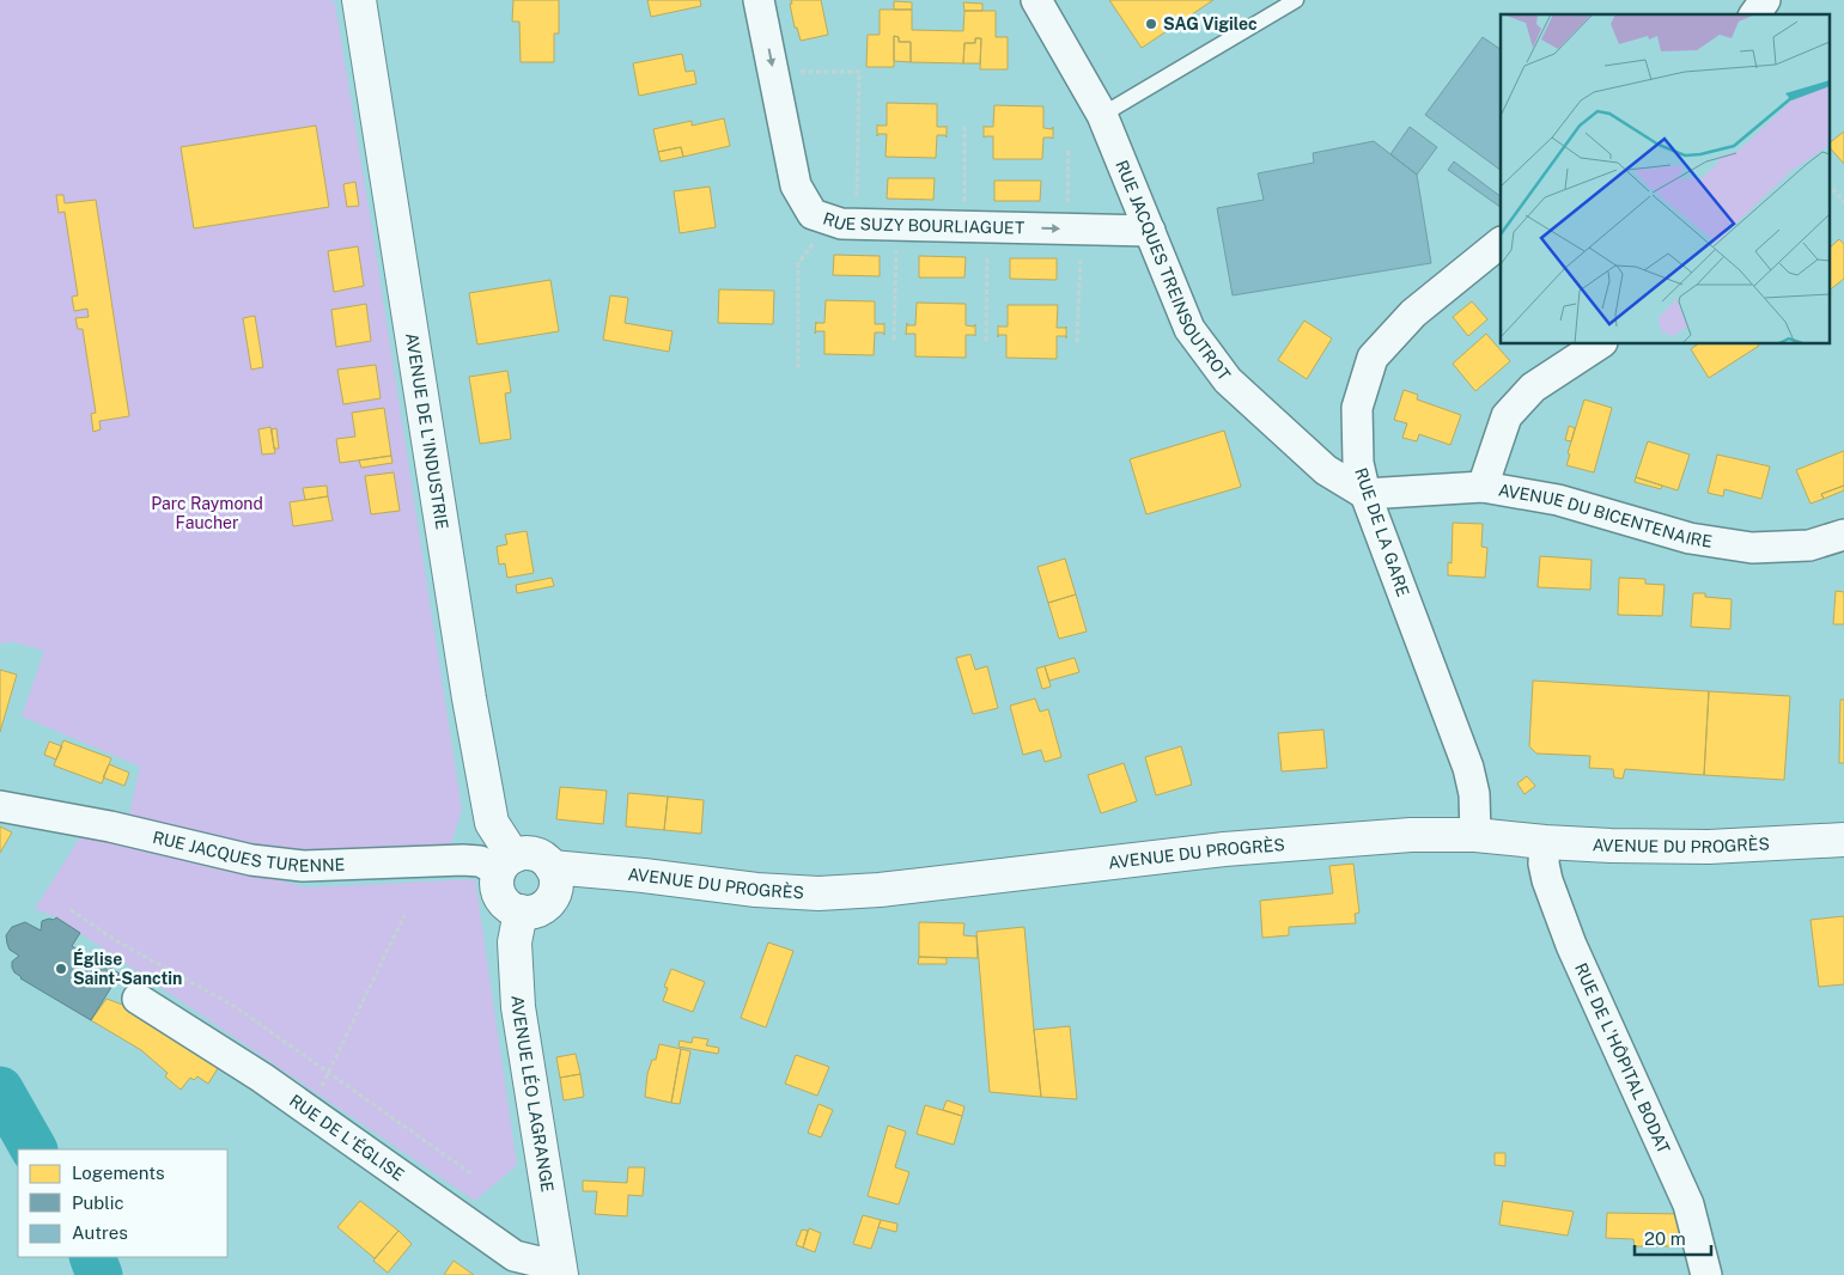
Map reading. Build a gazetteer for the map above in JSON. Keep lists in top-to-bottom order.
{
  "streets": {
    "main road": ["AVENUE DE L'INDUSTRIE", "AVENUE DU PROGRÈS", "AVENUE LÉO LAGRANGE"],
    "street": [
      "RUE SUZY BOURLIAGUET",
      "RUE JACQUES TREINSOUTROT",
      "AVENUE DU BICENTENAIRE",
      "RUE DE LA GARE",
      "RUE JACQUES TURENNE",
      "RUE DE L'HÔPITAL BODAT",
      "RUE DE L'ÉGLISE"
    ]
  },
  "crossings": [
    ["RUE SUZY BOURLIAGUET", "RUE JACQUES TREINSOUTROT"],
    ["RUE JACQUES TREINSOUTROT", "AVENUE DU BICENTENAIRE"],
    ["RUE JACQUES TREINSOUTROT", "RUE DE LA GARE"],
    ["AVENUE DE L'INDUSTRIE", "AVENUE DU PROGRÈS"],
    ["AVENUE DE L'INDUSTRIE", "RUE JACQUES TURENNE"],
    ["AVENUE DE L'INDUSTRIE", "AVENUE LÉO LAGRANGE"],
    ["AVENUE DU BICENTENAIRE", "RUE DE LA GARE"],
    ["RUE DE LA GARE", "AVENUE DU PROGRÈS"],
    ["AVENUE DU PROGRÈS", "RUE JACQUES TURENNE"],
    ["AVENUE DU PROGRÈS", "RUE DE L'HÔPITAL BODAT"],
    ["AVENUE DU PROGRÈS", "AVENUE LÉO LAGRANGE"],
    ["RUE JACQUES TURENNE", "AVENUE LÉO LAGRANGE"],
    ["AVENUE LÉO LAGRANGE", "RUE DE L'ÉGLISE"]
  ],
  "parks": ["Parc Raymond Faucher"],
  "places": ["SAG Vigilec", "Église Saint-Sanctin"],
  "legend": ["Logements", "Public", "Autres"],
  "scale_bar": "20 m"
}
